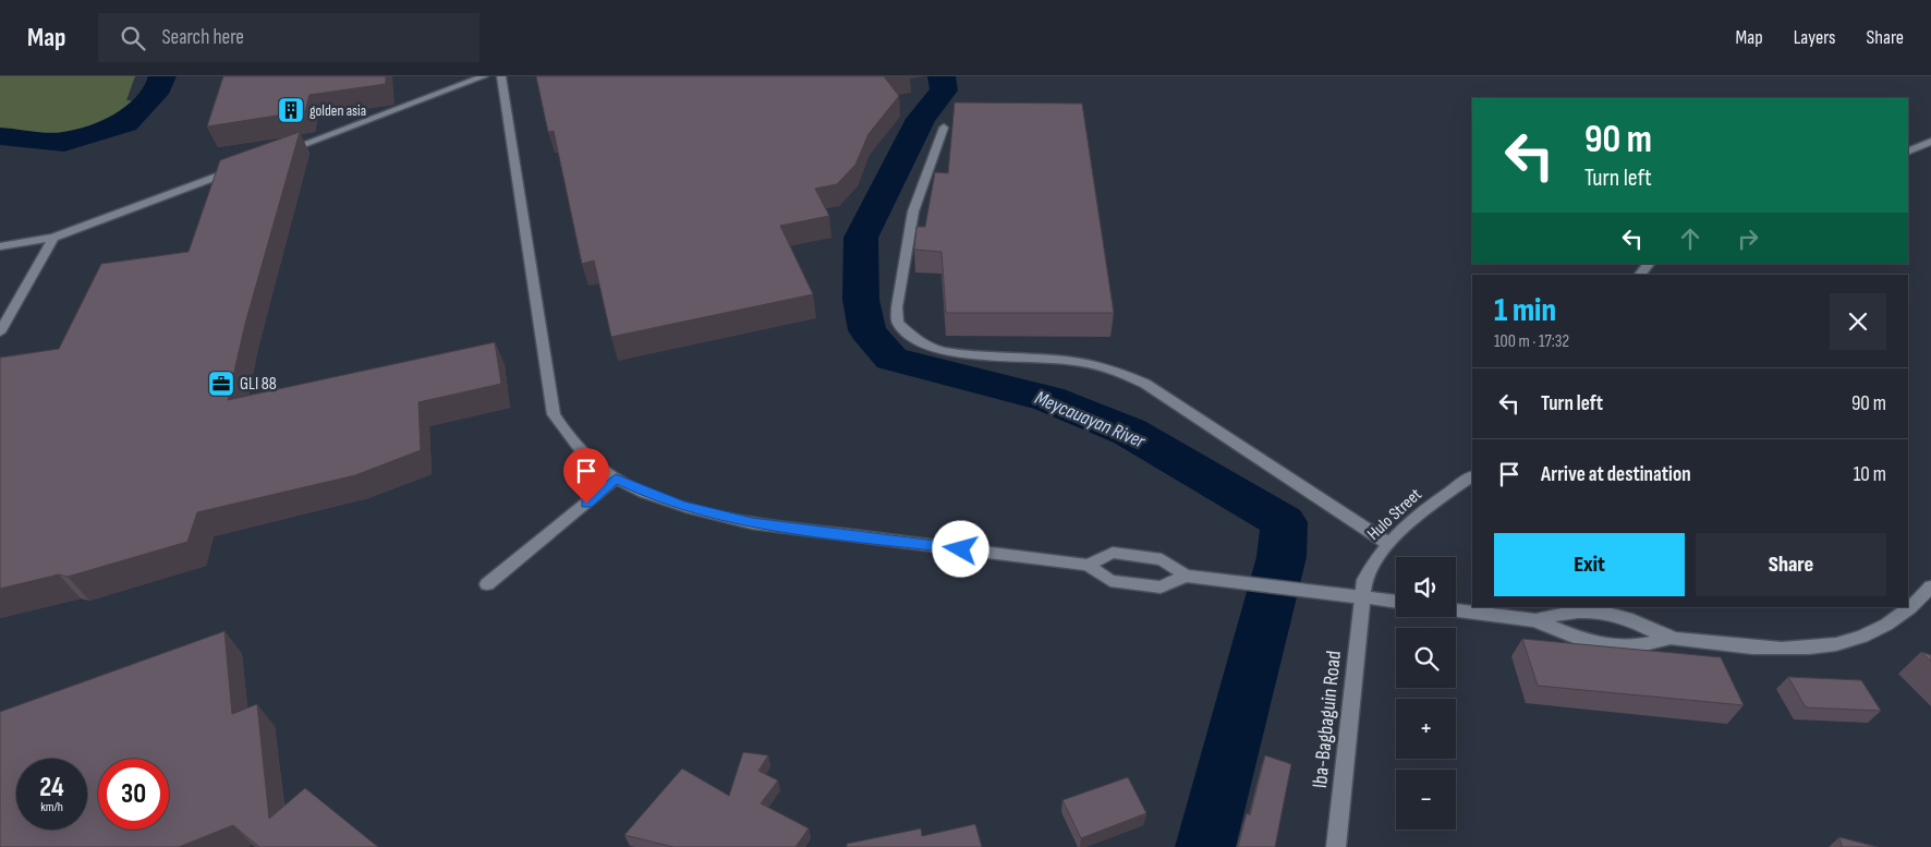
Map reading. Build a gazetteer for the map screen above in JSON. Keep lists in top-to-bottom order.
{
  "streets": {
    "street": ["Hulo Street", "Iba-Bagbaguin Road"]
  },
  "crossings": [
    ["Hulo Street", "Iba-Bagbaguin Road"]
  ],
  "water": ["Meycauayan River"],
  "places": {
    "building": ["golden asia"],
    "office": ["GLI 88"]
  },
  "page": {
    "header": "Map",
    "search": "Search here",
    "nav": ["Map", "Layers", "Share"],
    "turn": ["90 m", "Turn left"],
    "heading": ["1 min", "100 m · 17:32"],
    "list": [
      {
        "name": "Turn left",
        "value": "90 m"
      },
      {
        "name": "Arrive at destination",
        "value": "10 m"
      }
    ],
    "buttons": ["Exit", "Share"],
    "map_buttons": ["+", "−"],
    "speed": "24 km/h",
    "limit": "30"
  }
}
